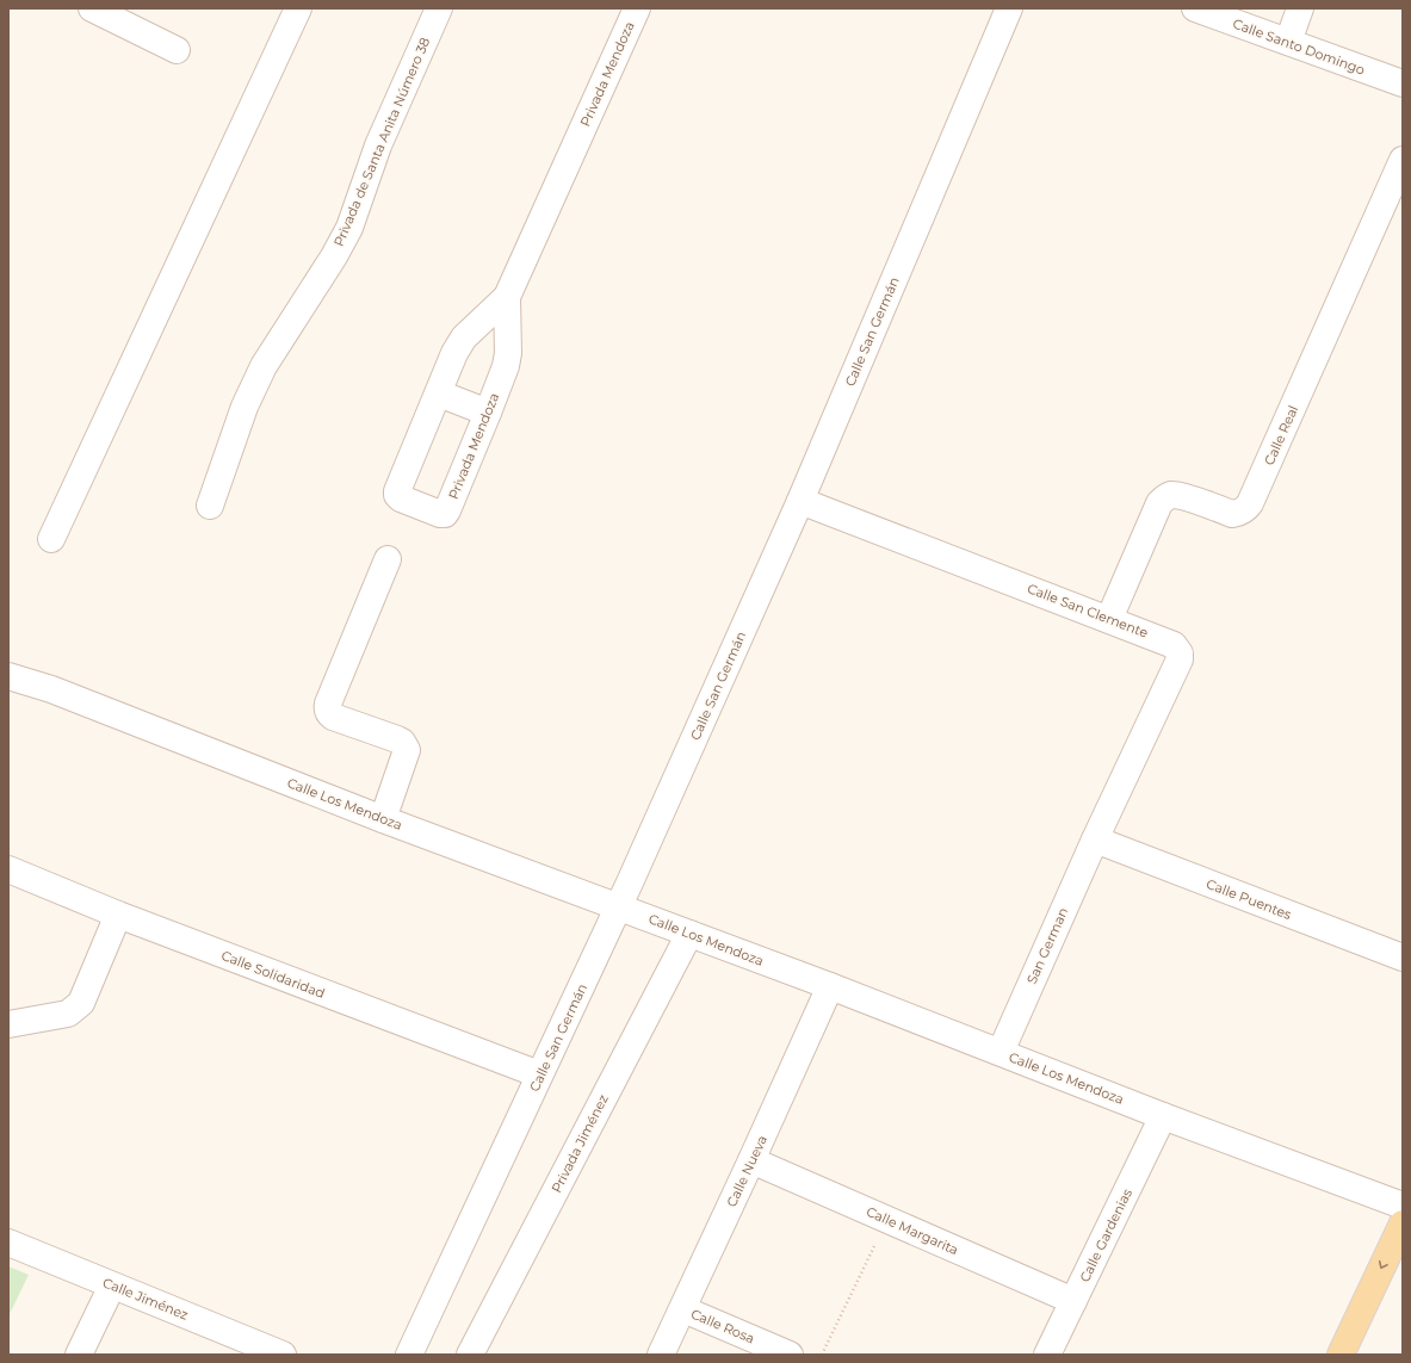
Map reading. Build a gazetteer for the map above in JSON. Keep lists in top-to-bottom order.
{
  "streets": {
    "street": [
      "Calle Santo Domingo",
      "Privada Mendoza",
      "Privada de Santa Anita Número 38",
      "Calle San Germán",
      "Calle Real",
      "Calle San Clemente",
      "Calle Los Mendoza",
      "Calle Puentes",
      "San German",
      "Calle Solidaridad",
      "Privada Jiménez",
      "Calle Nueva",
      "Calle Margarita",
      "Calle Gardenias",
      "Calle Jiménez",
      "Calle Rosa"
    ]
  },
  "crossings": [
    ["Calle San Germán", "Calle San Clemente"],
    ["Calle San Germán", "Calle Los Mendoza"],
    ["Calle San Germán", "Calle Solidaridad"],
    ["Calle Real", "Calle San Clemente"],
    ["Calle San Clemente", "Calle Puentes"],
    ["Calle San Clemente", "San German"],
    ["Calle Los Mendoza", "San German"],
    ["Calle Los Mendoza", "Privada Jiménez"],
    ["Calle Los Mendoza", "Calle Nueva"],
    ["Calle Los Mendoza", "Calle Gardenias"],
    ["Calle Puentes", "San German"],
    ["Calle Nueva", "Calle Margarita"],
    ["Calle Nueva", "Calle Rosa"],
    ["Calle Margarita", "Calle Gardenias"]
  ]
}
